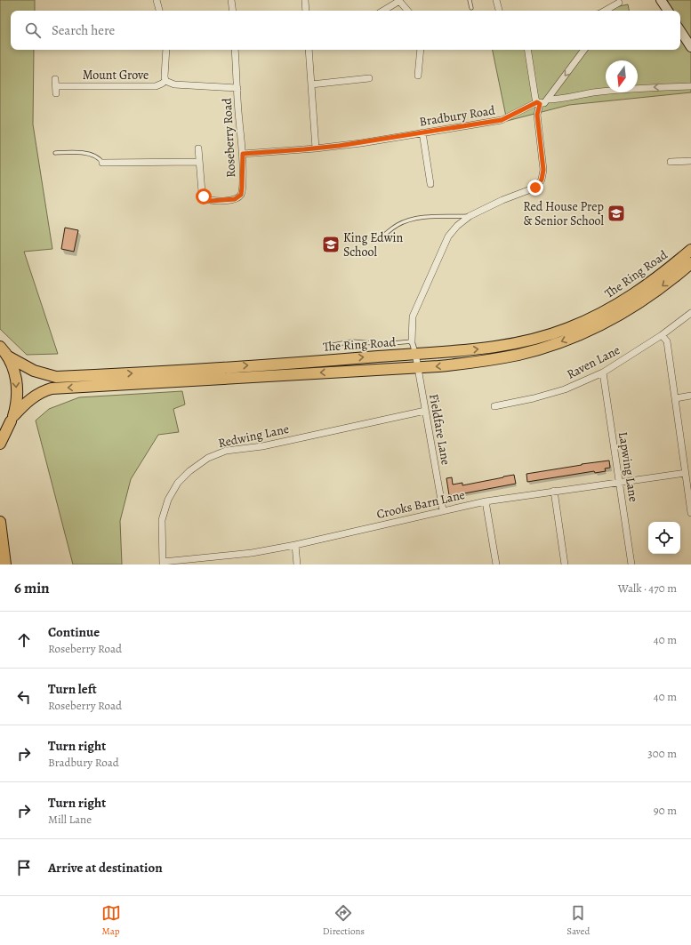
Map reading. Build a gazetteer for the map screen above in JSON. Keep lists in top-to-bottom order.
{
  "streets": {
    "main road": ["The Ring Road"],
    "street": [
      "Mount Grove",
      "Bradbury Road",
      "Roseberry Road",
      "Raven Lane",
      "Fieldfare Lane",
      "Redwing Lane",
      "Lapwing Lane",
      "Crooks Barn Lane"
    ]
  },
  "crossings": [
    ["Mount Grove", "Roseberry Road"],
    ["Bradbury Road", "Roseberry Road"],
    ["The Ring Road", "Fieldfare Lane"],
    ["Raven Lane", "Lapwing Lane"],
    ["Fieldfare Lane", "Redwing Lane"],
    ["Fieldfare Lane", "Crooks Barn Lane"],
    ["Redwing Lane", "Crooks Barn Lane"],
    ["Lapwing Lane", "Crooks Barn Lane"]
  ],
  "places": {
    "school or university": ["Red House Prep & Senior School", "King Edwin School"]
  },
  "north": "bottom",
  "page": {
    "search": "Search here",
    "heading": ["6 min", "Walk · 470 m"],
    "list": [
      ["Continue", "Roseberry Road", "40 m"],
      ["Turn left", "Roseberry Road", "40 m"],
      ["Turn right", "Bradbury Road", "300 m"],
      ["Turn right", "Mill Lane", "90 m"],
      "Arrive at destination"
    ],
    "nav": ["Map", "Directions", "Saved"]
  }
}
